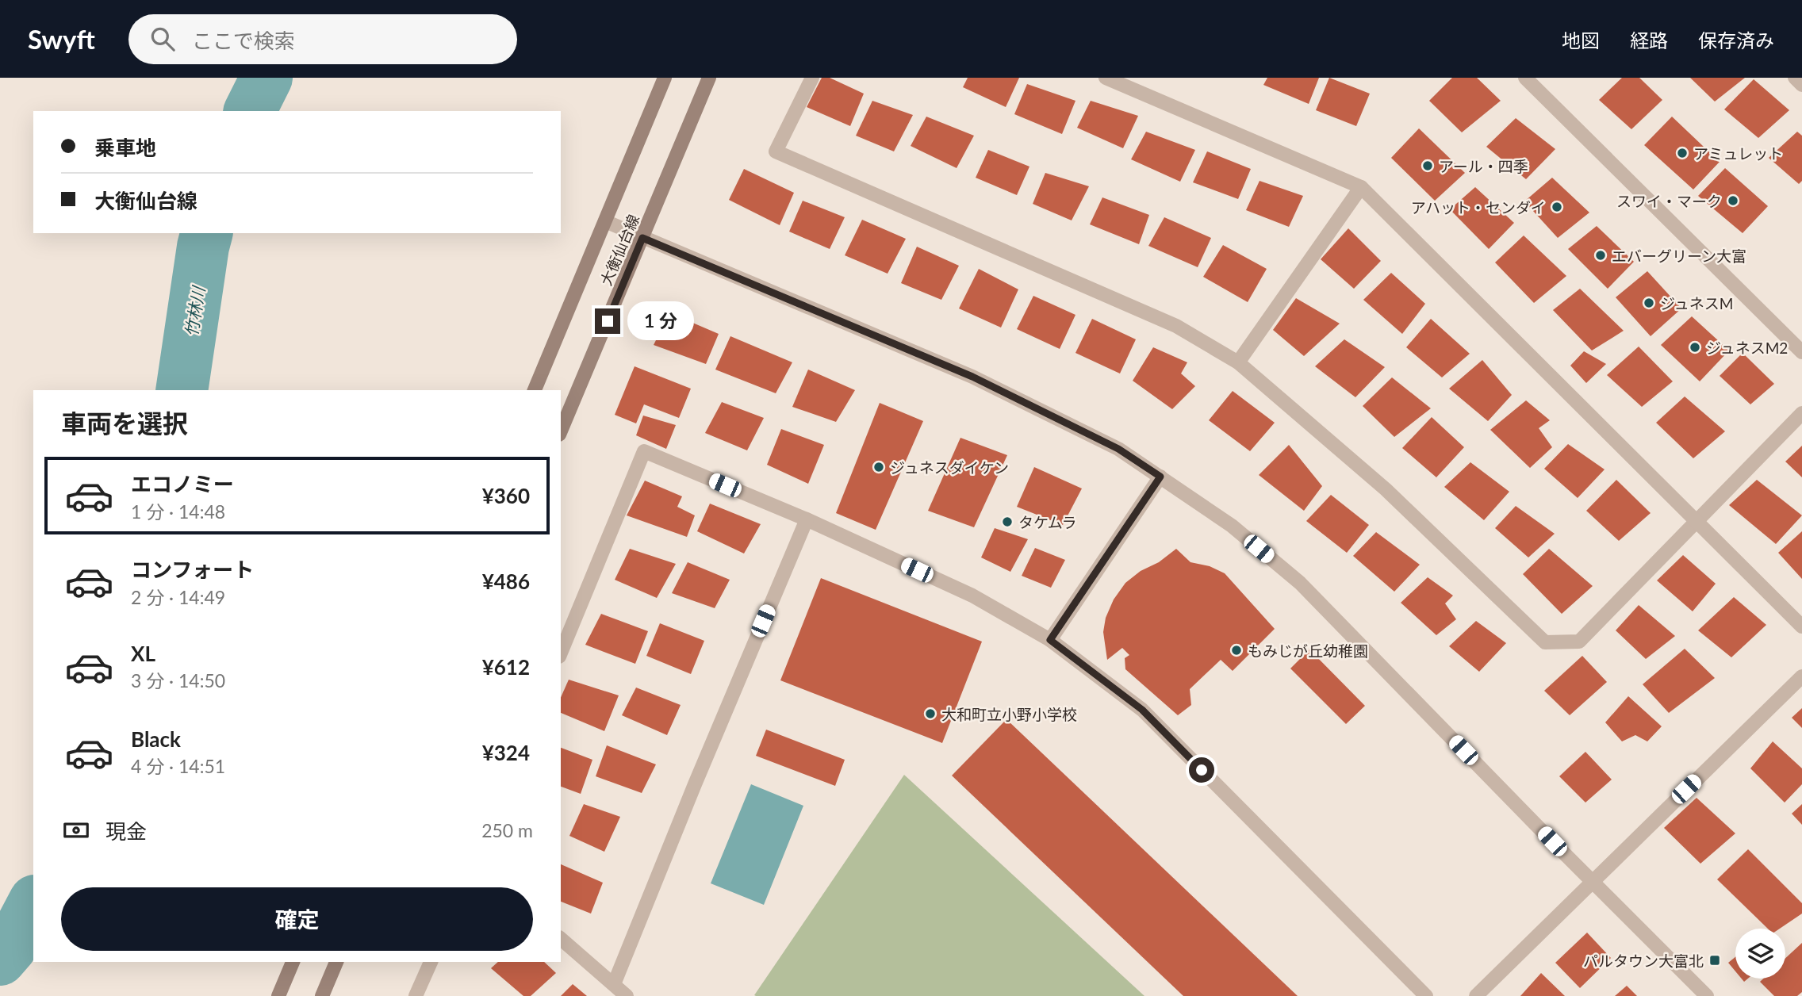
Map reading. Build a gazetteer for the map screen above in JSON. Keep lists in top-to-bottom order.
{
  "streets": {
    "main road": ["大衡仙台線"]
  },
  "water": ["竹林川"],
  "places": {
    "other": [
      "アミュレット",
      "アール・四季",
      "スワイ・マーク",
      "アハット・センダイ",
      "エバーグリーン大富",
      "ジュネスM",
      "ジュネスM2",
      "ジュネスダイケン",
      "タケムラ",
      "もみじが丘幼稚園",
      "大和町立小野小学校"
    ],
    "transit": ["パルタウン大富北"]
  },
  "page": {
    "header": "Swyft",
    "search": "ここで検索",
    "nav": ["地図", "経路", "保存済み"],
    "banner": ["乗車地", "大衡仙台線"],
    "bubble": "1 分",
    "heading": "車両を選択",
    "list": [
      {
        "name": "エコノミー",
        "note": "1 分 · 14:48",
        "value": "¥360"
      },
      {
        "name": "コンフォート",
        "note": "2 分 · 14:49",
        "value": "¥486"
      },
      {
        "name": "XL",
        "note": "3 分 · 14:50",
        "value": "¥612"
      },
      {
        "name": "Black",
        "note": "4 分 · 14:51",
        "value": "¥324"
      }
    ],
    "pay": ["現金", "250 m"],
    "buttons": "確定"
  }
}
